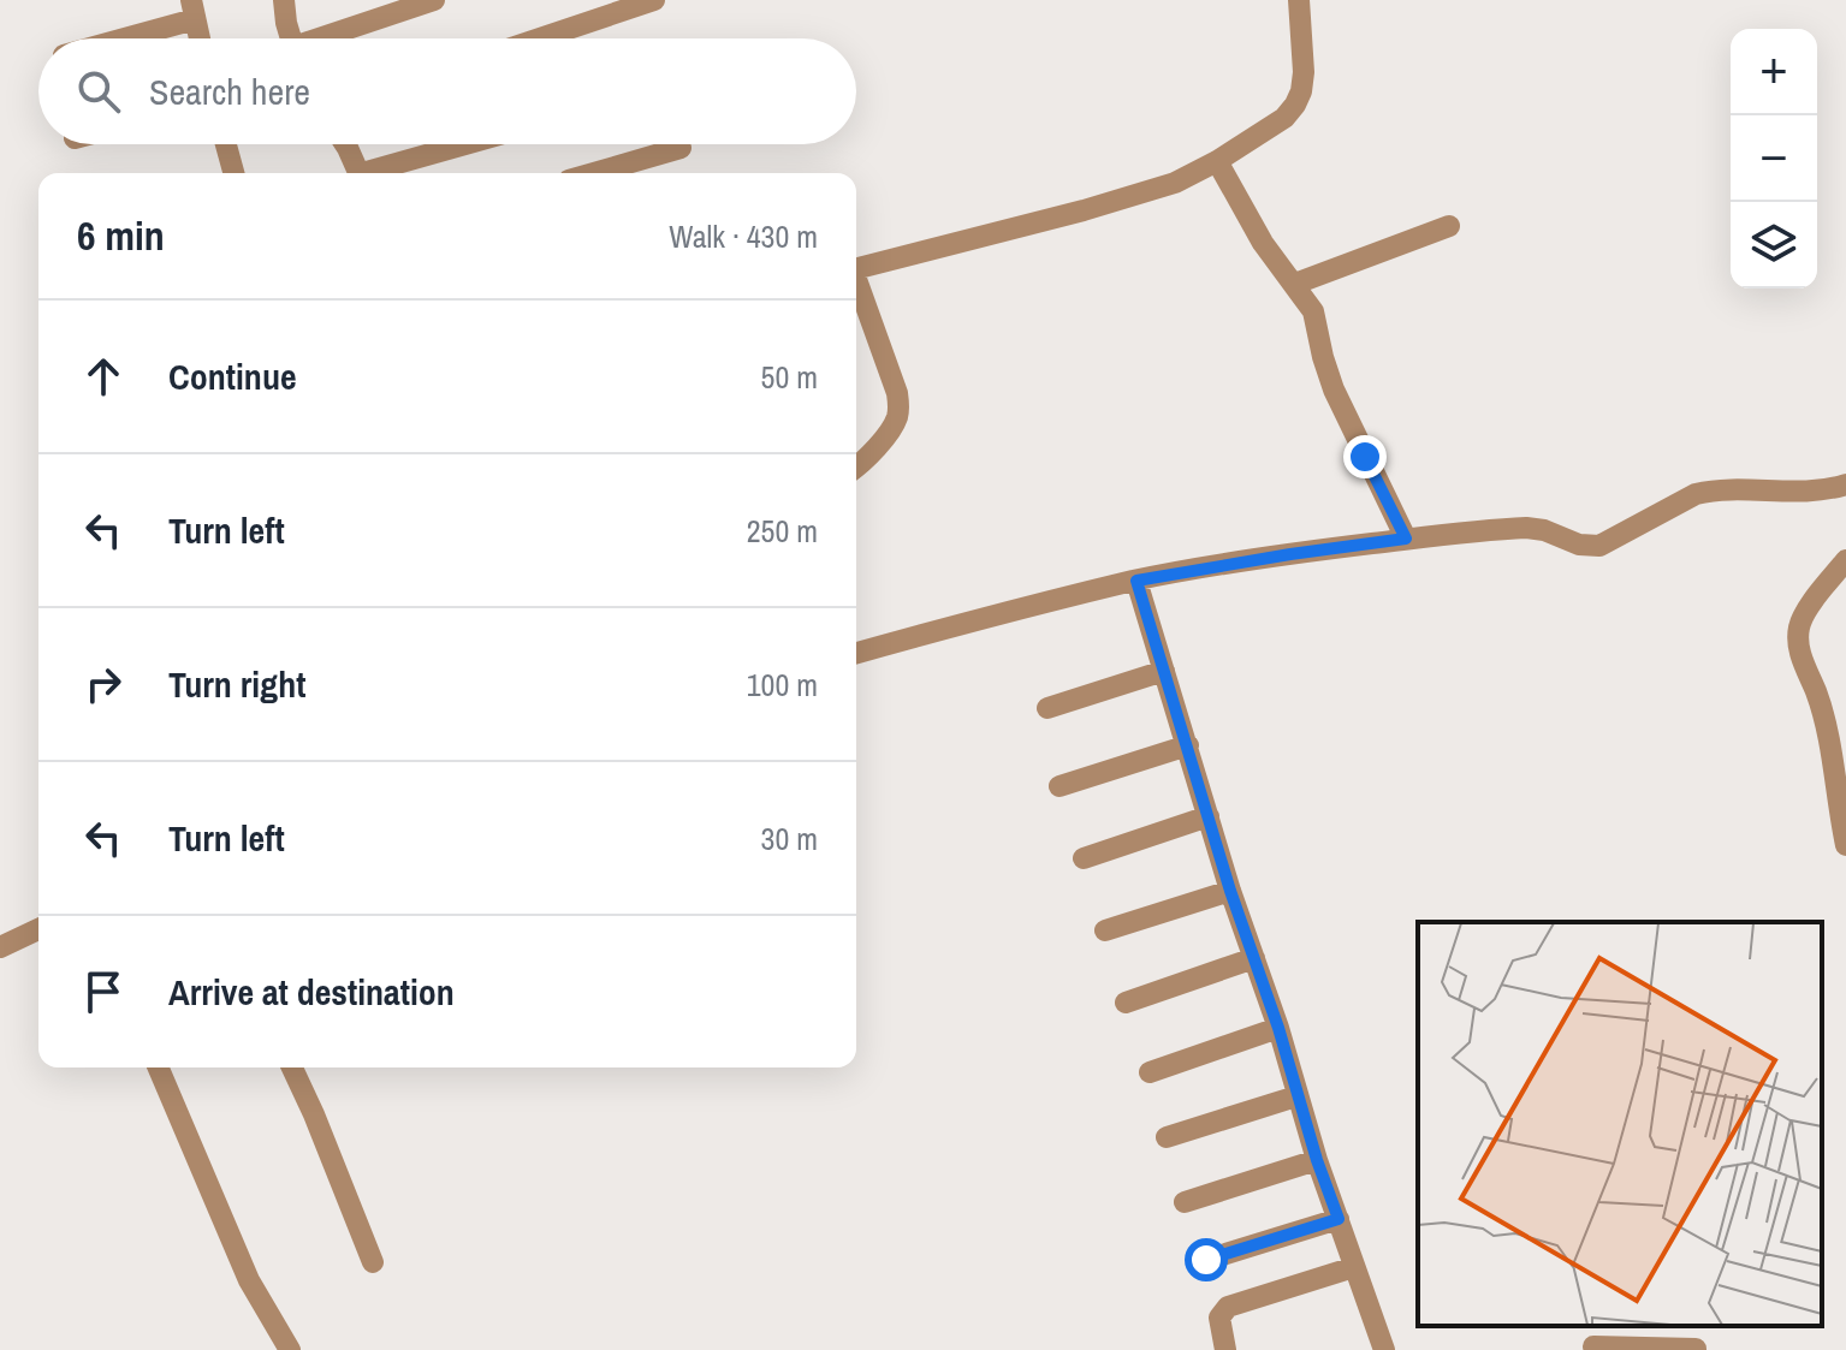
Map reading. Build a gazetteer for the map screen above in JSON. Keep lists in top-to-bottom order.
{
  "page": {
    "map_buttons": ["+", "−"],
    "search": "Search here",
    "heading": ["6 min", "Walk · 430 m"],
    "list": [
      ["Continue", "50 m"],
      ["Turn left", "250 m"],
      ["Turn right", "100 m"],
      ["Turn left", "30 m"],
      "Arrive at destination"
    ]
  }
}
